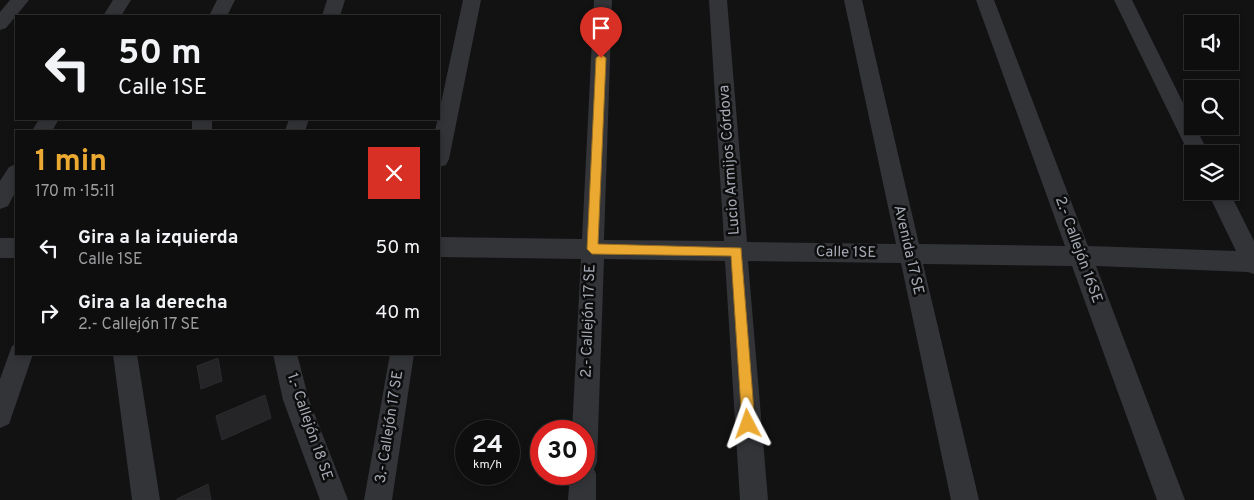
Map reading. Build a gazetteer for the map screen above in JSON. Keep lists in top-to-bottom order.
{
  "streets": {
    "street": [
      "Lucio Armijos Córdova",
      "Avenida 17 SE",
      "2.- Callejón 16SE",
      "Calle 1SE",
      "2.- Callejón 17 SE",
      "1.- Callejón 18 SE",
      "3.- Callejón 17 SE"
    ]
  },
  "crossings": [
    ["Lucio Armijos Córdova", "Calle 1SE"],
    ["Avenida 17 SE", "Calle 1SE"],
    ["2.- Callejón 16SE", "Calle 1SE"],
    ["Calle 1SE", "2.- Callejón 17 SE"]
  ],
  "page": {
    "turn": ["50 m", "Calle 1SE"],
    "heading": ["1 min", "170 m · 15:11"],
    "list": [
      {
        "name": "Gira a la izquierda",
        "note": "Calle 1SE",
        "value": "50 m"
      },
      {
        "name": "Gira a la derecha",
        "note": "2.- Callejón 17 SE",
        "value": "40 m"
      }
    ],
    "speed": "24 km/h",
    "limit": "30"
  }
}
